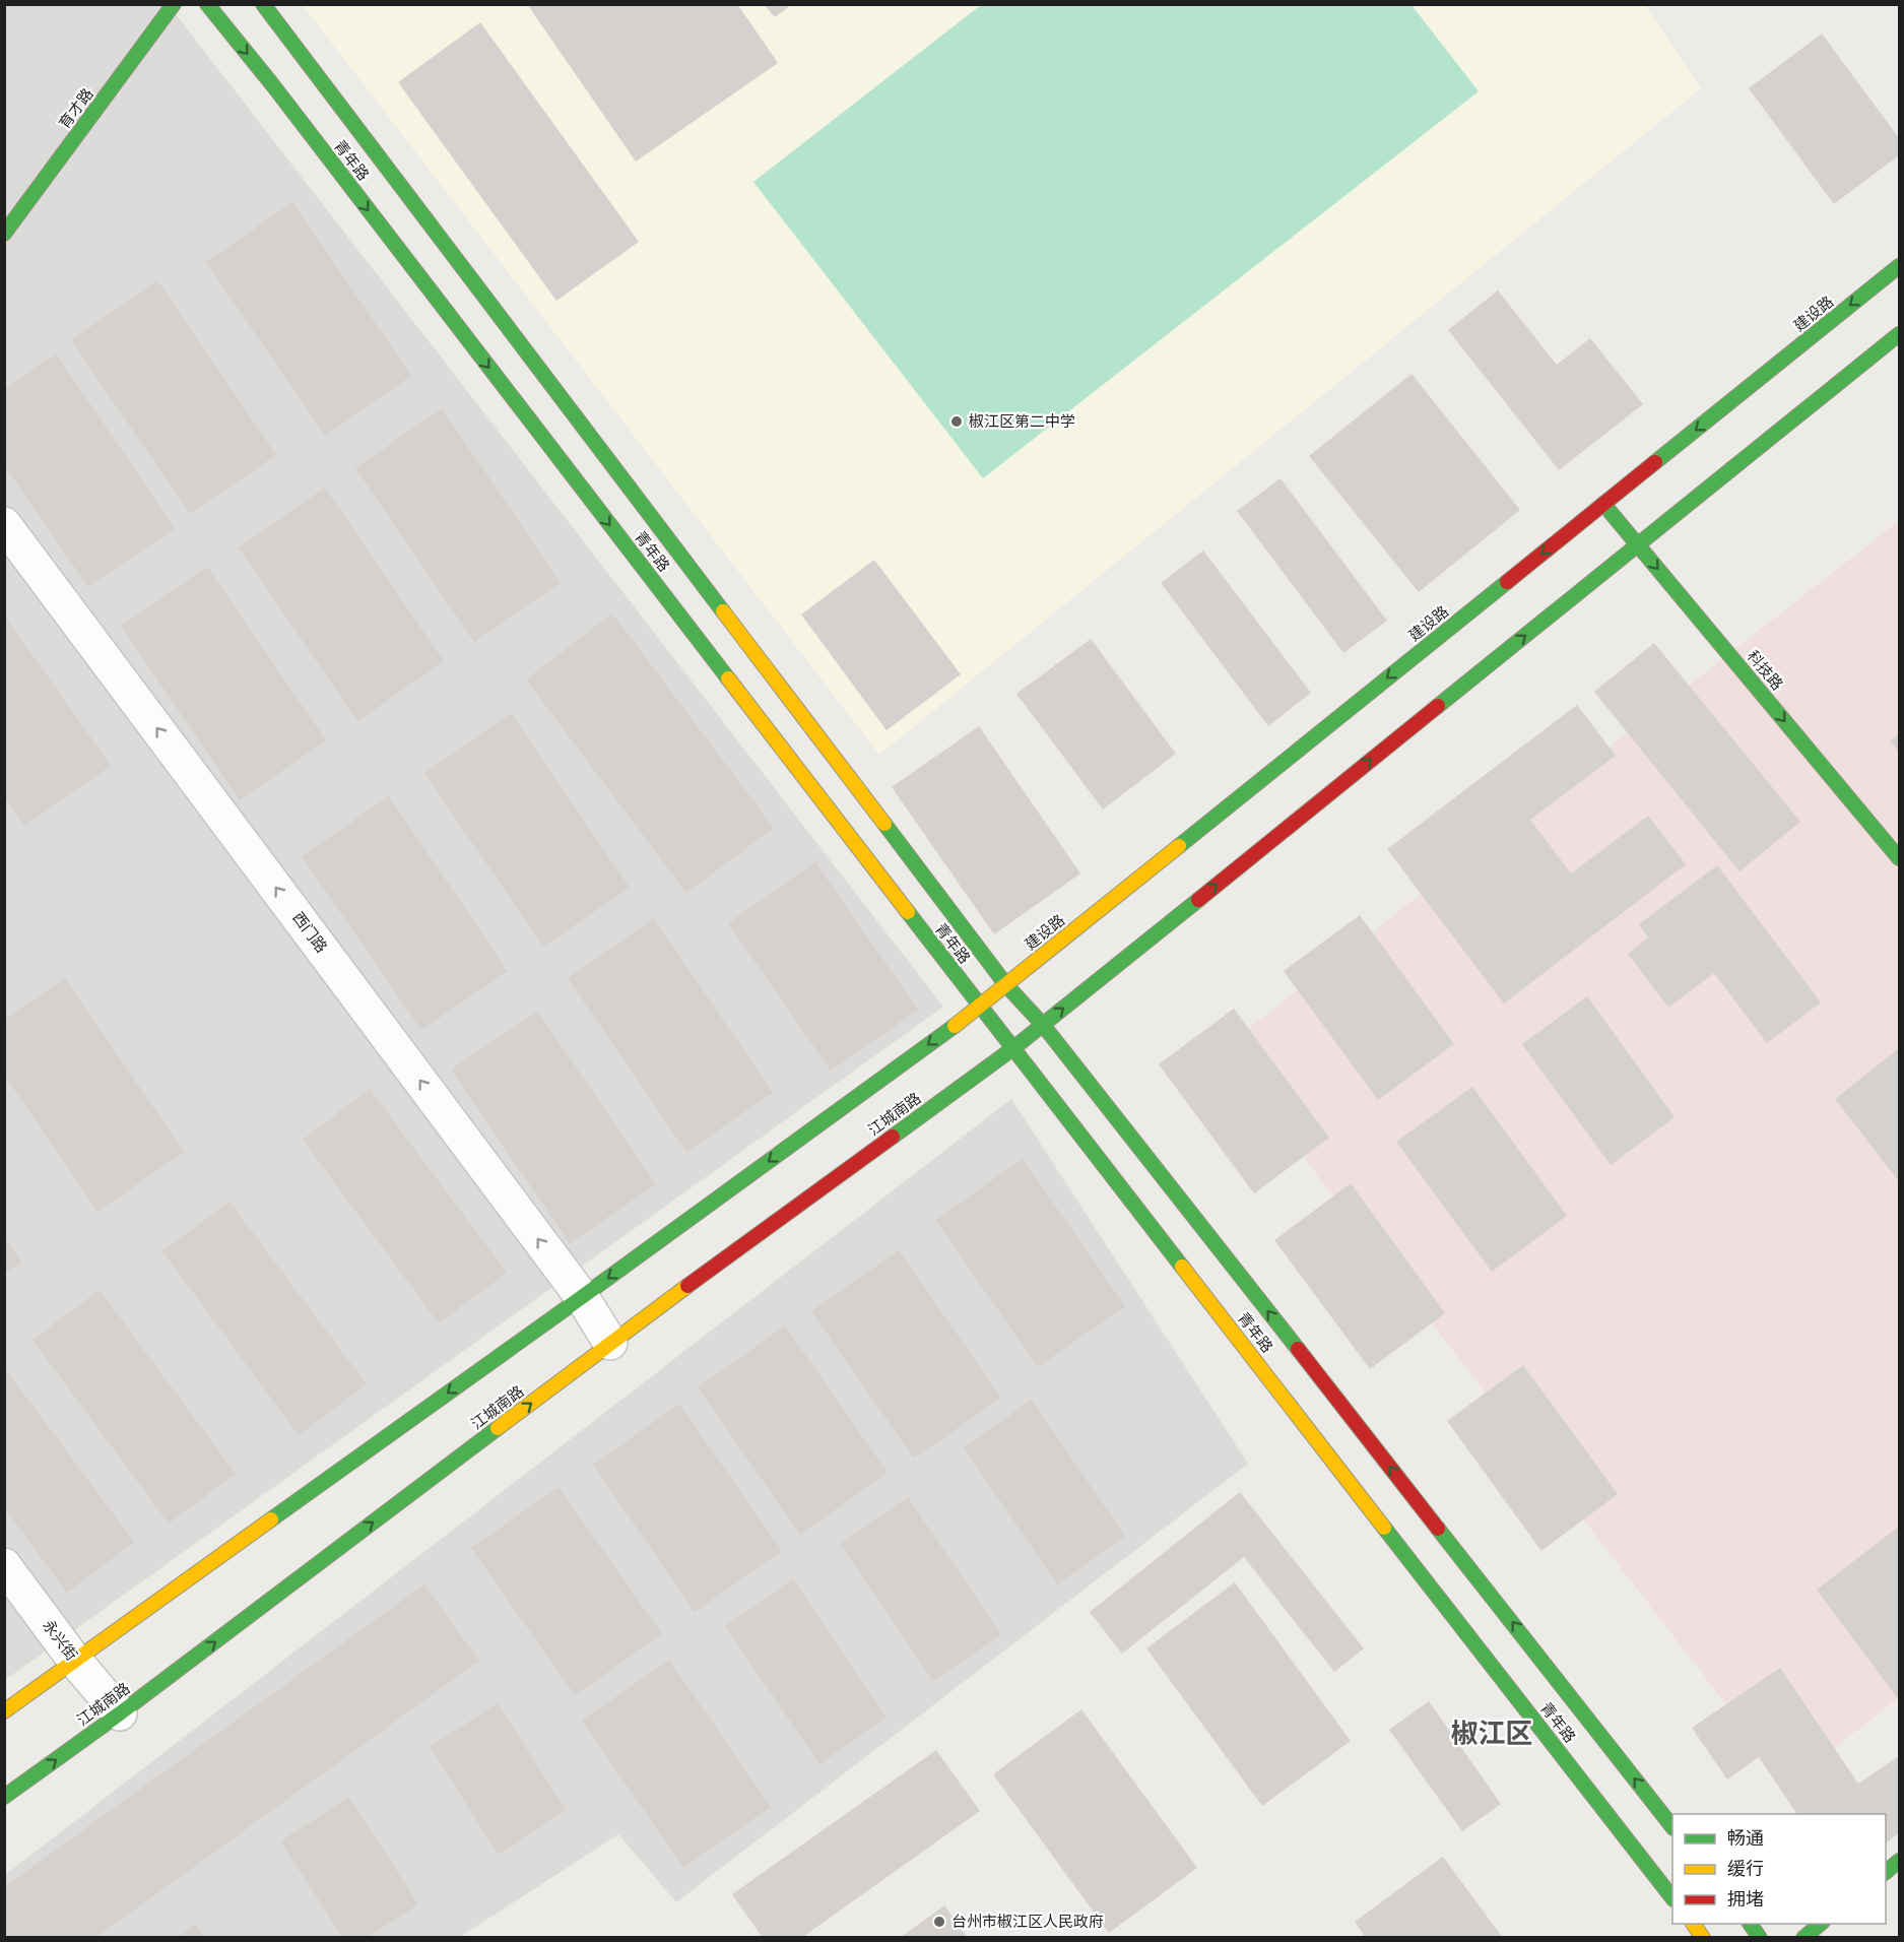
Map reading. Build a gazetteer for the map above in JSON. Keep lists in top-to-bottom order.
{
  "streets": {
    "main road": [
      "育才路",
      "青年路",
      "建设路",
      "科技路",
      "江城南路"
    ],
    "street": ["西门路", "永兴街"]
  },
  "crossings": [
    ["青年路", "建设路"],
    ["青年路", "江城南路"],
    ["建设路", "科技路"],
    ["西门路", "江城南路"],
    ["江城南路", "永兴街"]
  ],
  "one_way": ["科技路", "西门路"],
  "districts": ["椒江区"],
  "places": ["椒江区第二中学", "台州市椒江区人民政府"],
  "legend": ["畅通", "缓行", "拥堵"]
}
